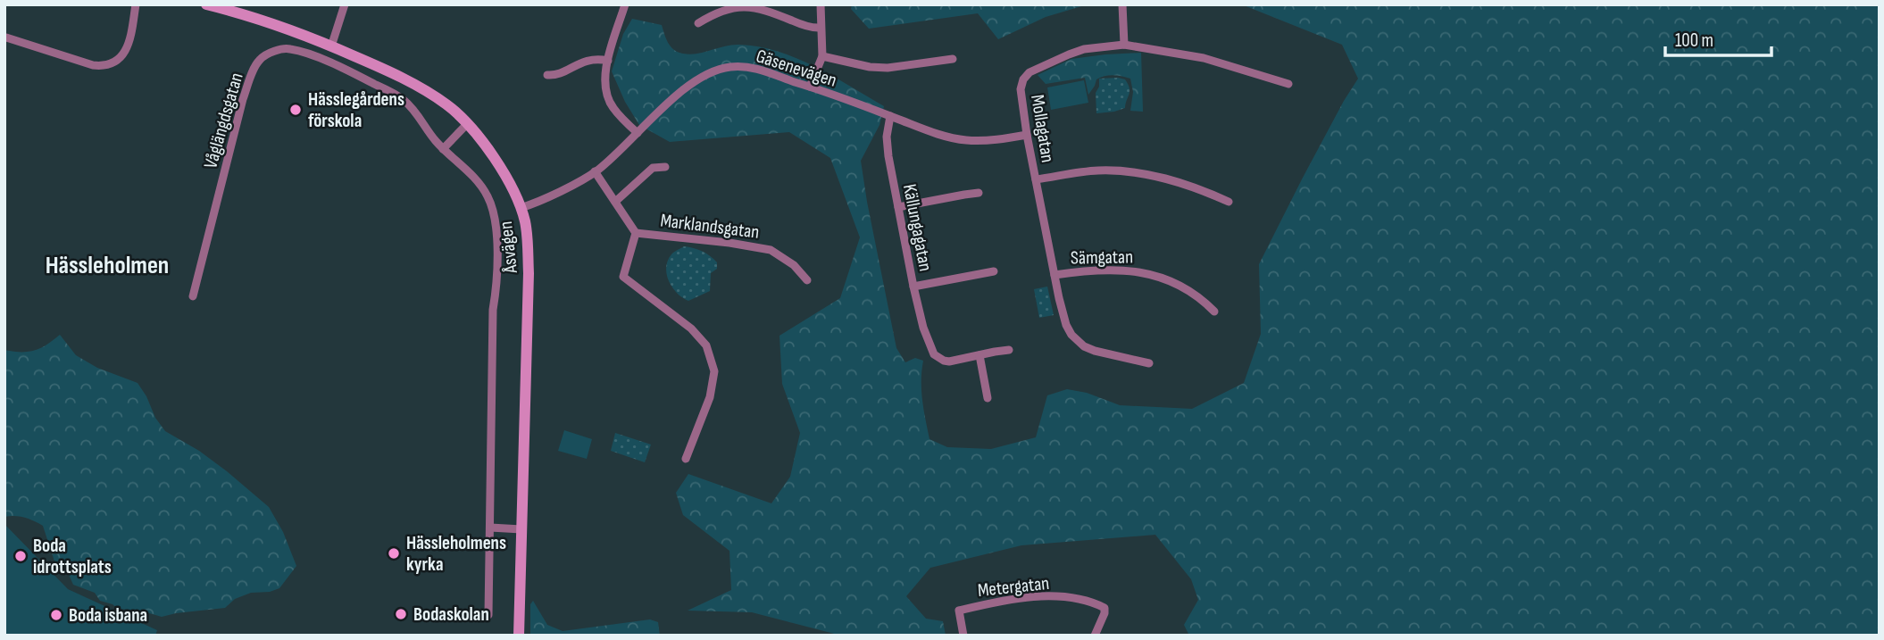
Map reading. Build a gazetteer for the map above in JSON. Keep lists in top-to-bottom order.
{
  "streets": {
    "street": [
      "Gäsenevägen",
      "Våglängdsgatan",
      "Mollagatan",
      "Marklandsgatan",
      "Källungagatan",
      "Åsvägen",
      "Sämgatan",
      "Metergatan"
    ]
  },
  "crossings": [
    ["Gäsenevägen", "Mollagatan"],
    ["Gäsenevägen", "Marklandsgatan"],
    ["Gäsenevägen", "Källungagatan"],
    ["Gäsenevägen", "Åsvägen"],
    ["Mollagatan", "Sämgatan"]
  ],
  "districts": ["Hässleholmen"],
  "places": [
    "Hässlegårdens förskola",
    "Hässleholmens kyrka",
    "Boda idrottsplats",
    "Bodaskolan",
    "Boda isbana"
  ],
  "scale_bar": "100 m"
}
